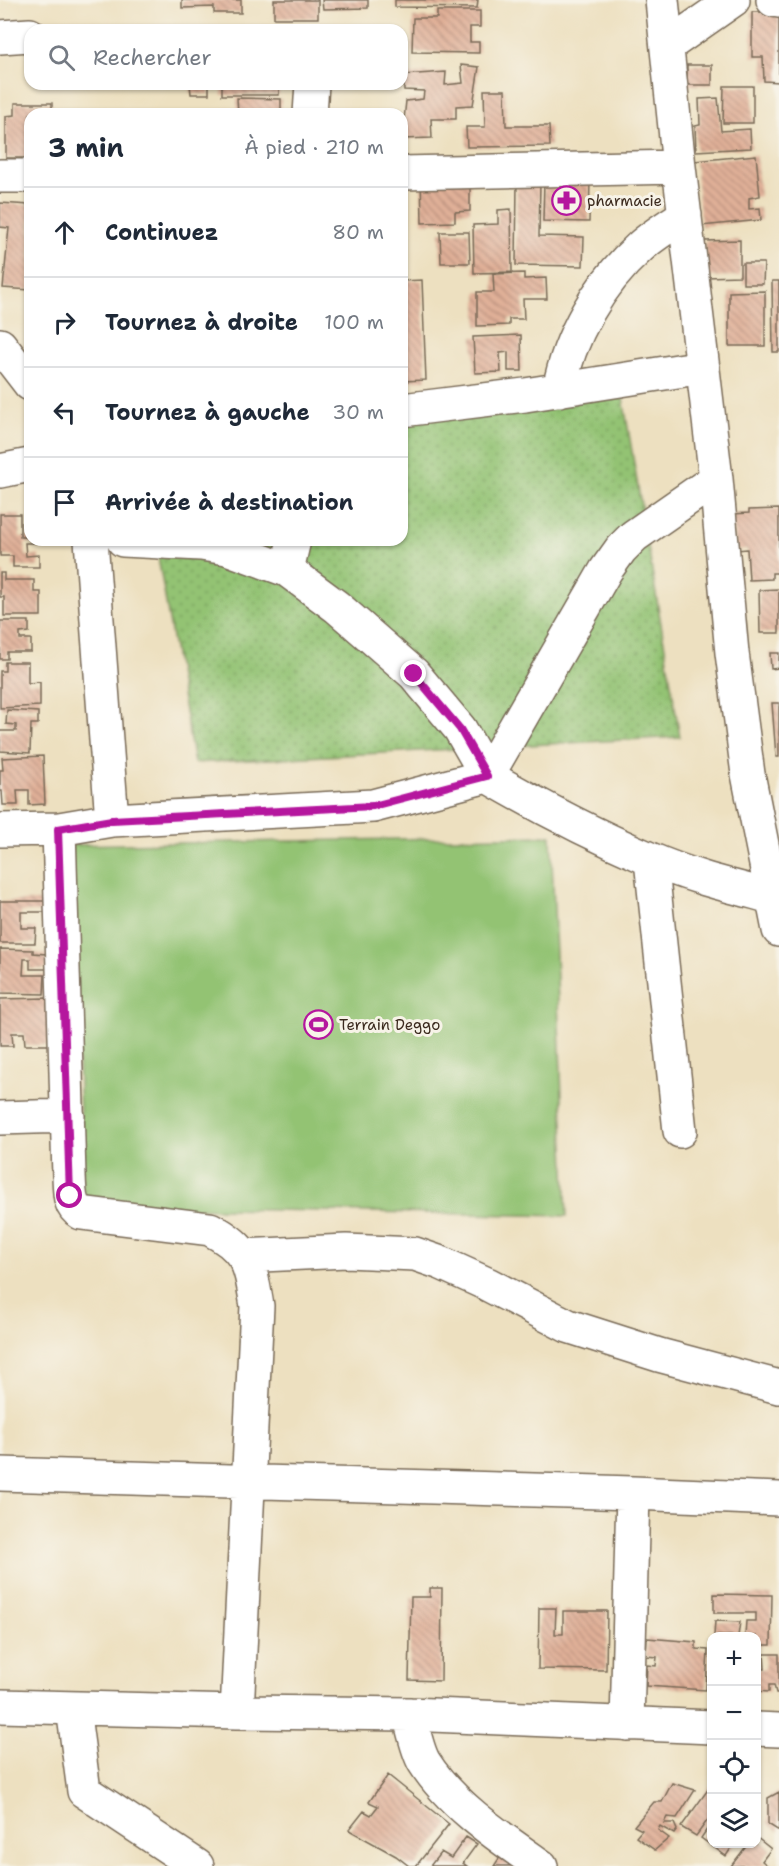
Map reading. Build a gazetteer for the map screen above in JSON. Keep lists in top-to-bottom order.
{
  "places": {
    "pharmacy": ["pharmacie"],
    "sports": ["Terrain Deggo"]
  },
  "page": {
    "search": "Rechercher",
    "heading": ["3 min", "À pied · 210 m"],
    "list": [
      ["Continuez", "80 m"],
      ["Tournez à droite", "100 m"],
      ["Tournez à gauche", "30 m"],
      "Arrivée à destination"
    ],
    "map_buttons": ["+", "−"]
  }
}
